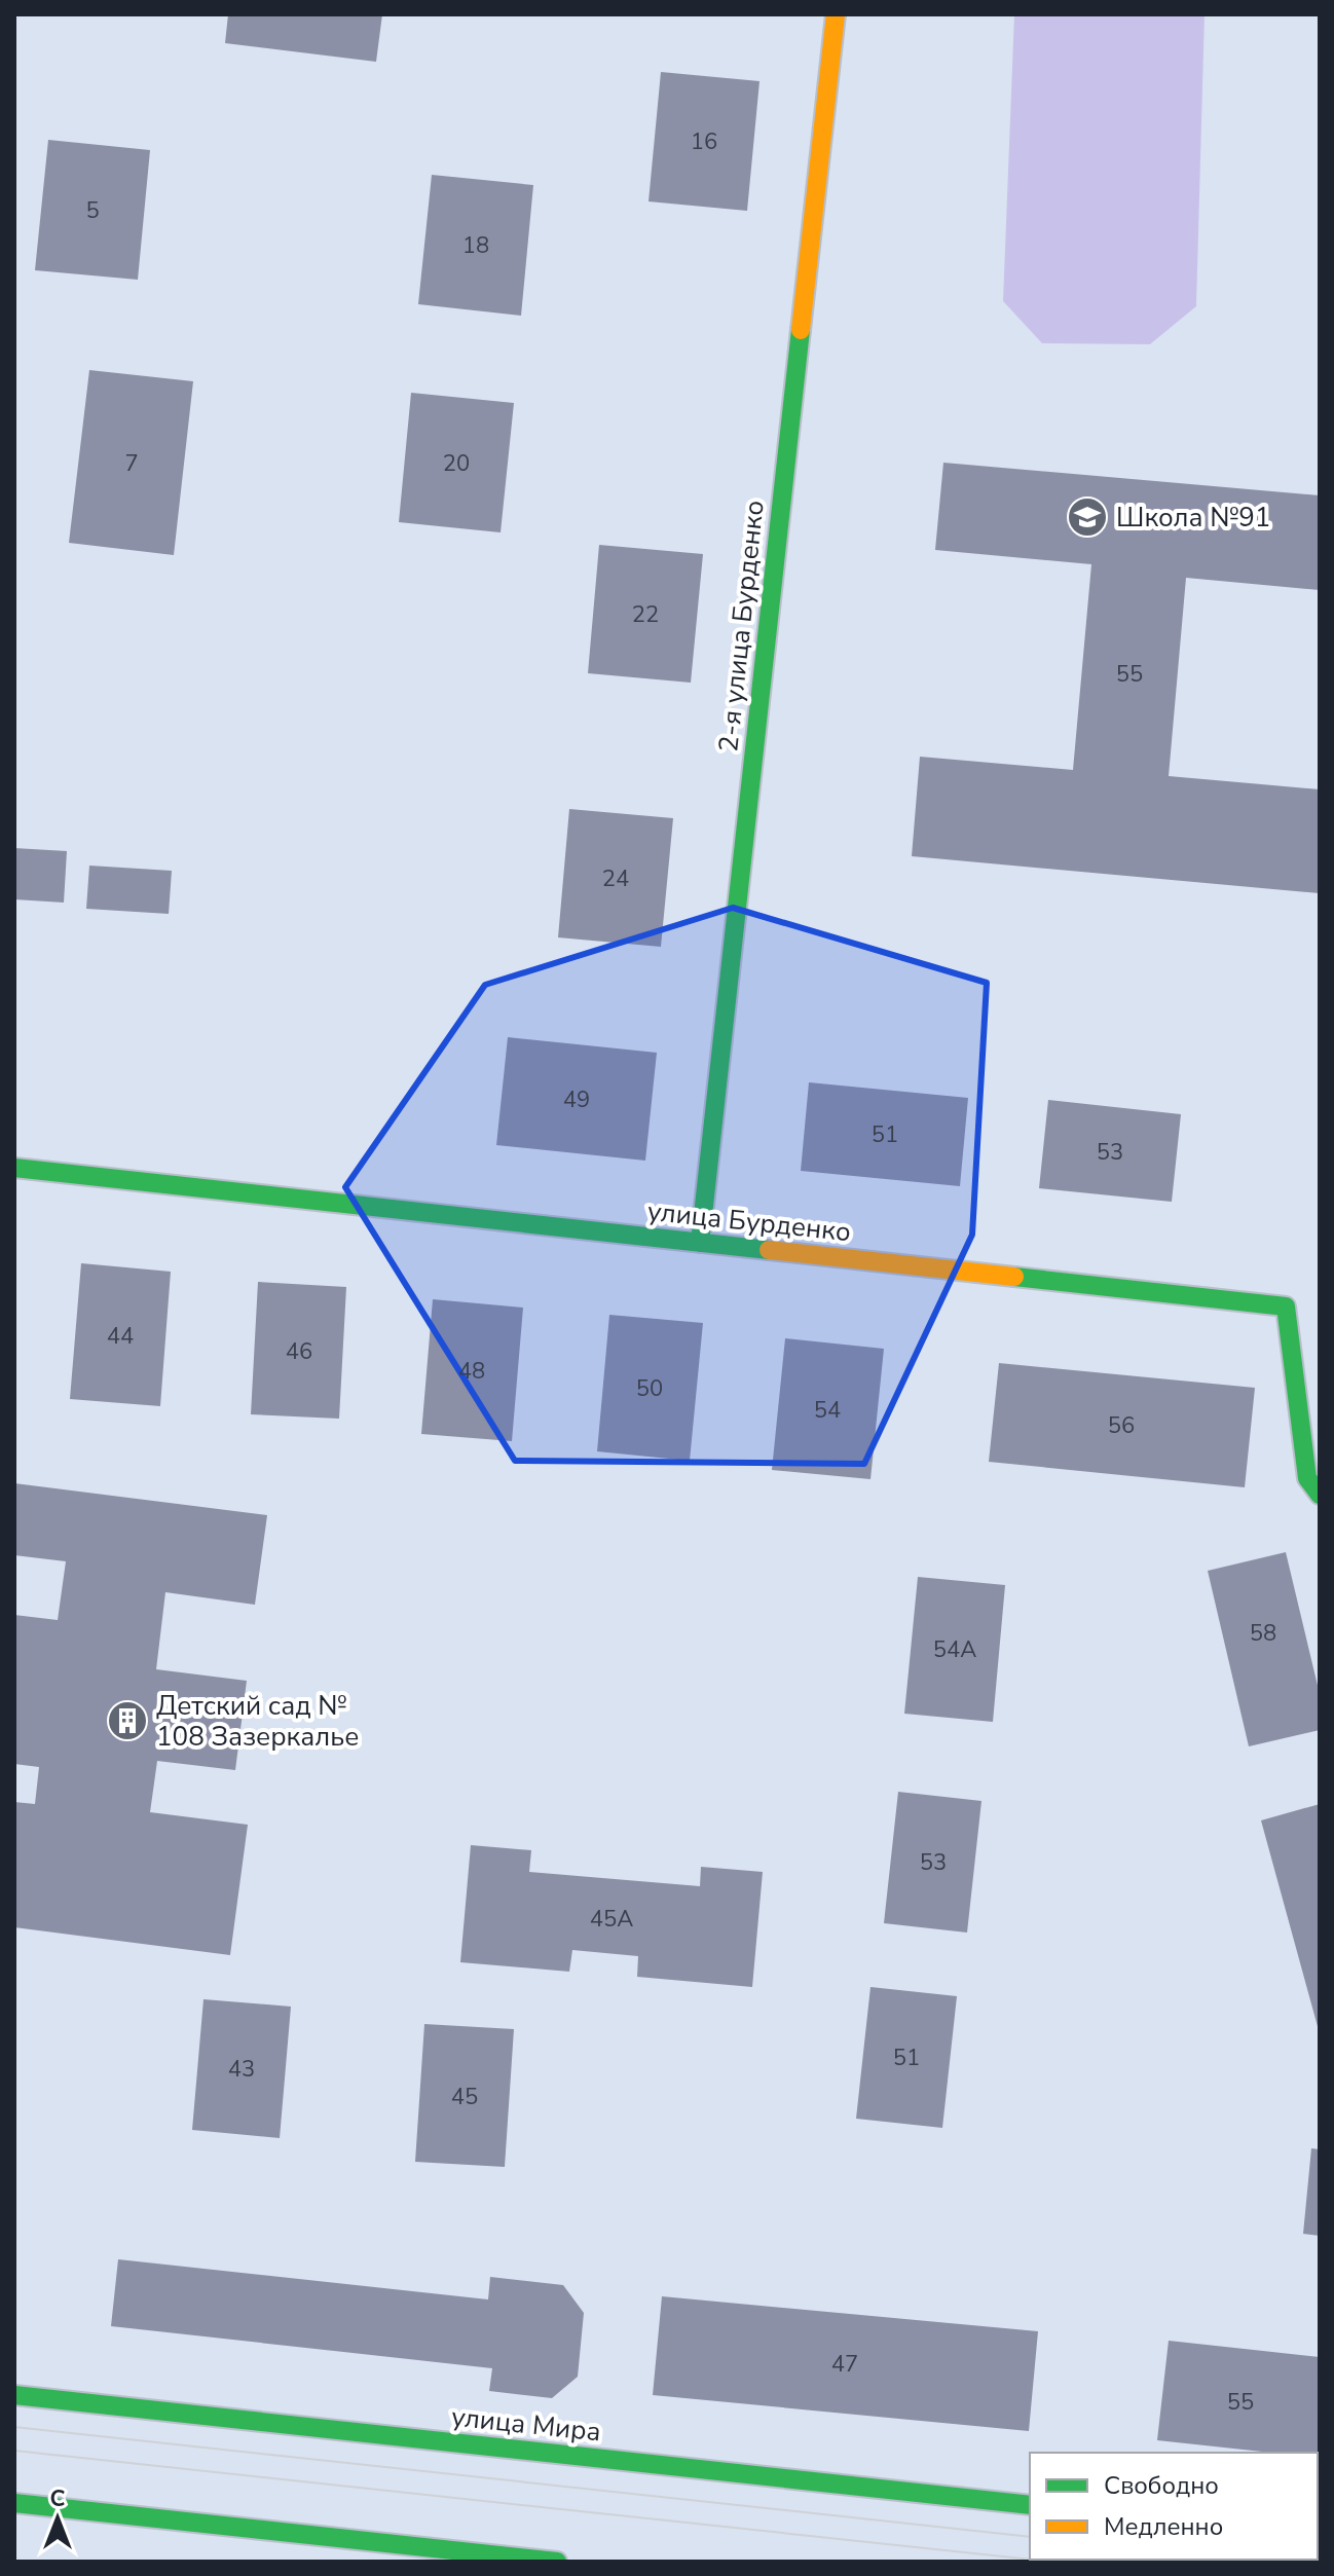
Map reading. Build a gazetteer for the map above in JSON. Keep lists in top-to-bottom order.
{
  "streets": {
    "street": ["2-я улица Бурденко", "улица Бурденко", "улица Мира"]
  },
  "crossings": [
    ["2-я улица Бурденко", "улица Бурденко"]
  ],
  "places": {
    "school or university": ["Школа №91"],
    "building": ["Детский сад № 108 Зазеркалье"]
  },
  "house_numbers": [
    "16",
    "5",
    "18",
    "7",
    "20",
    "22",
    "55",
    "24",
    "49",
    "51",
    "53",
    "44",
    "46",
    "48",
    "50",
    "54",
    "56",
    "58",
    "54А",
    "53",
    "45А",
    "51",
    "43",
    "45",
    "47",
    "55"
  ],
  "legend": ["Свободно", "Медленно"],
  "north": "top"
}
